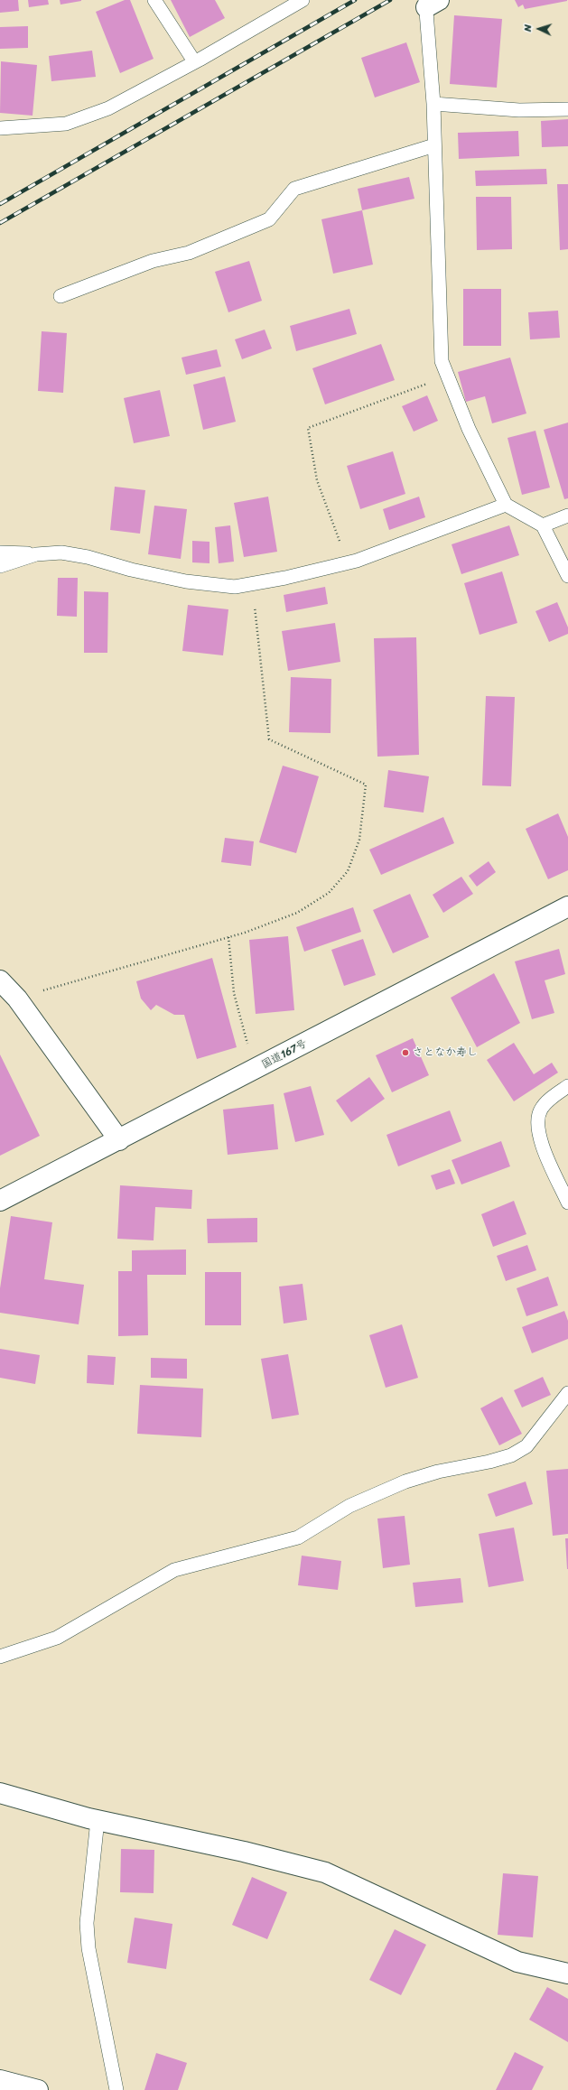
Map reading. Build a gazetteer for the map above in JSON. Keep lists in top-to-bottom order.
{
  "streets": {
    "street": ["国道167号"]
  },
  "places": ["さとなか寿し"],
  "north": "left"
}
